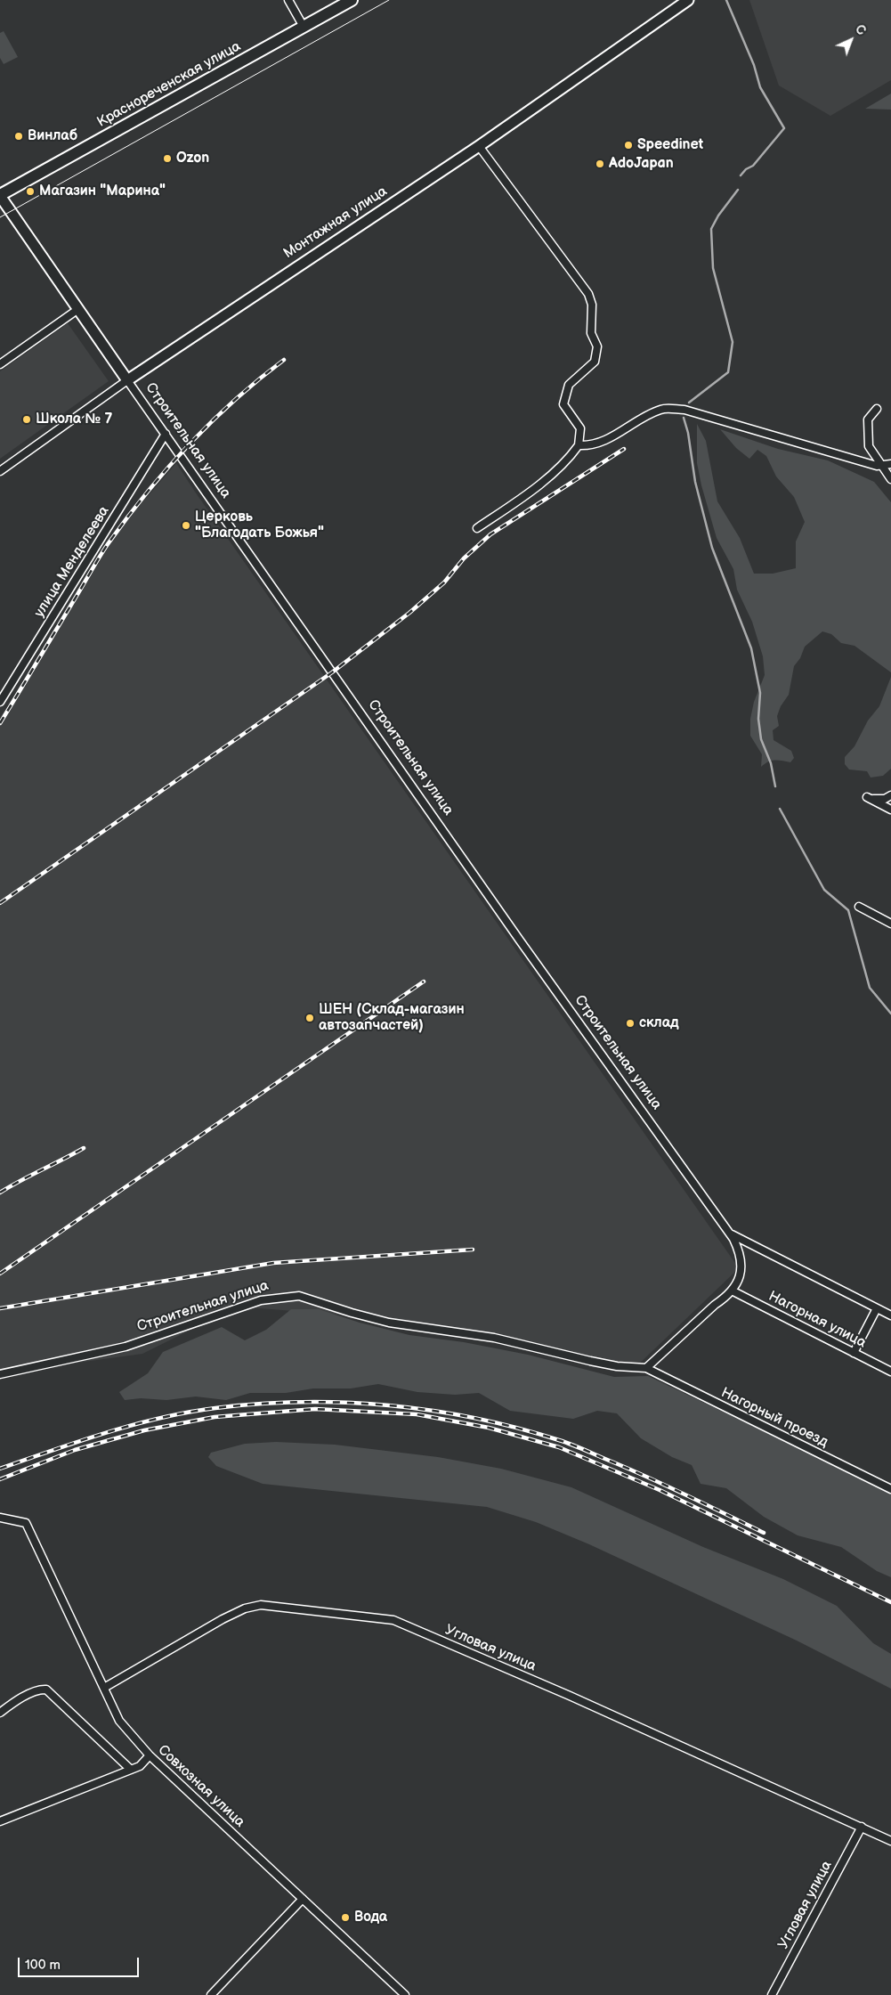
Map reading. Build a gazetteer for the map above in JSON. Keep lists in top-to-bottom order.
{
  "streets": {
    "main road": ["Краснореченская улица"],
    "street": [
      "Монтажная улица",
      "Строительная улица",
      "улица Менделеева",
      "Нагорная улица",
      "Нагорный проезд",
      "Угловая улица",
      "Совхозная улица"
    ]
  },
  "crossings": [
    ["Краснореченская улица", "Строительная улица"],
    ["Монтажная улица", "Строительная улица"],
    ["Строительная улица", "улица Менделеева"],
    ["Строительная улица", "Нагорная улица"],
    ["Строительная улица", "Нагорный проезд"],
    ["Угловая улица", "Совхозная улица"]
  ],
  "places": [
    "Винлаб",
    "Speedinet",
    "Ozon",
    "AdoJapan",
    "Магазин \"Марина\"",
    "Школа № 7",
    "Церковь \"Благодать Божья\"",
    "ШЕН (Склад-магазин автозапчастей)",
    "склад",
    "Вода"
  ],
  "scale_bar": "100 m",
  "north": "top right"
}
